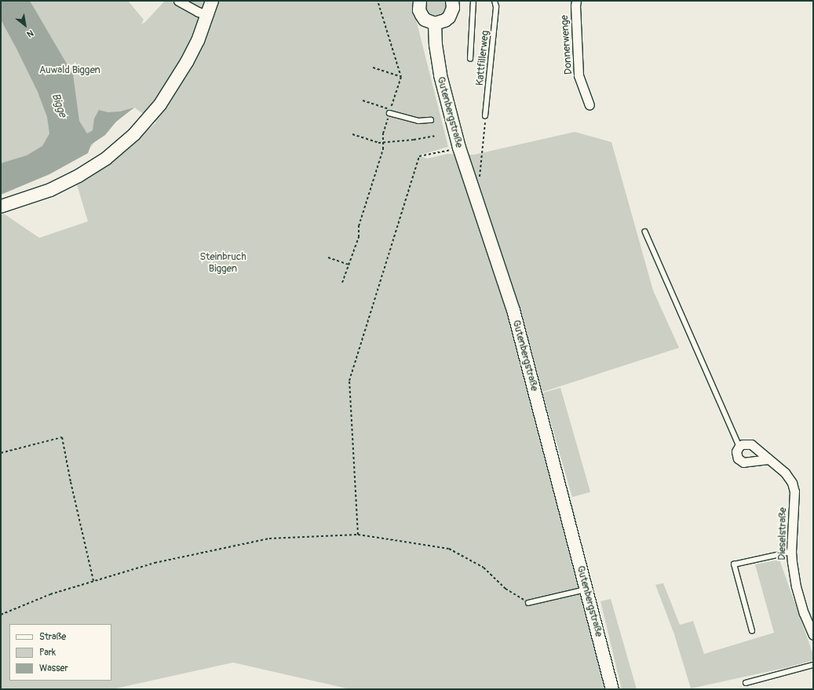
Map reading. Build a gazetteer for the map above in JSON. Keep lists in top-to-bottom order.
{
  "streets": {
    "main road": ["Gutenbergstraße"],
    "street": ["Donnerwenge", "Dieselstraße"],
    "lane": ["Kattfillerweg"]
  },
  "water": ["Bigge"],
  "parks": ["Auwald Biggen", "Steinbruch Biggen"],
  "legend": ["Straße", "Park", "Wasser"],
  "north": "bottom right"
}
